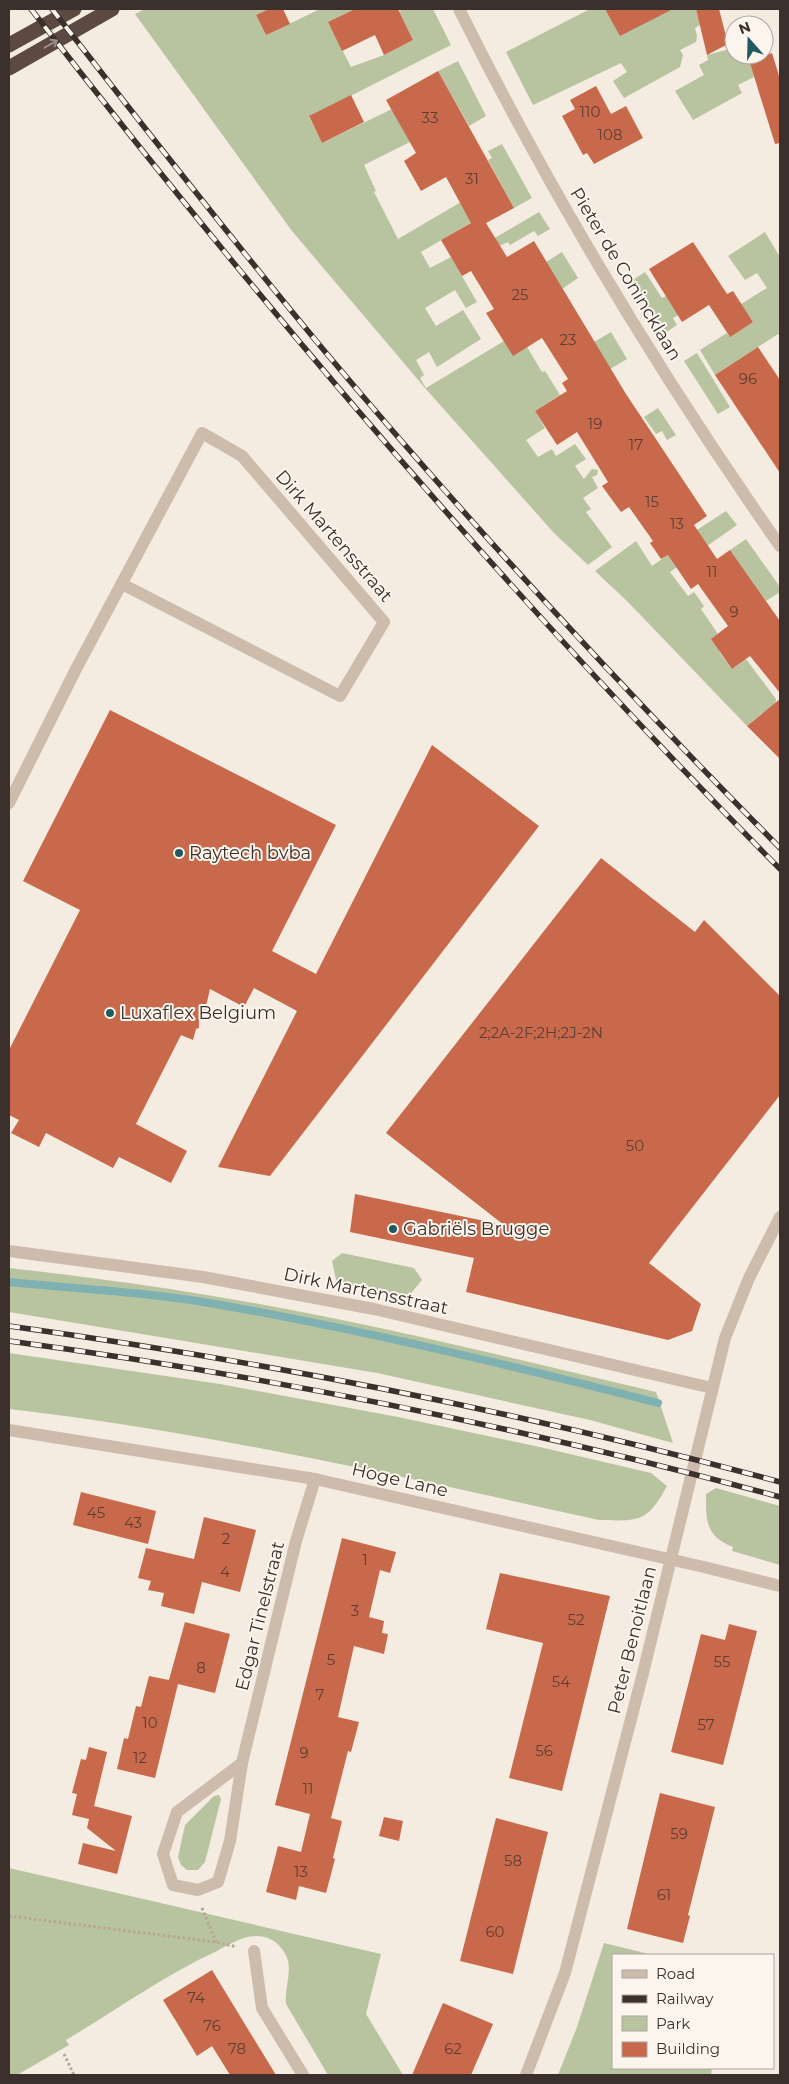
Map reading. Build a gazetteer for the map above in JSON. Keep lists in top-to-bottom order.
{
  "streets": {
    "street": [
      "Pieter de Conincklaan",
      "Dirk Martensstraat",
      "Hoge Lane",
      "Edgar Tinelstraat",
      "Peter Benoitlaan"
    ]
  },
  "crossings": [
    ["Dirk Martensstraat", "Peter Benoitlaan"],
    ["Hoge Lane", "Edgar Tinelstraat"],
    ["Hoge Lane", "Peter Benoitlaan"]
  ],
  "places": ["Raytech bvba", "Luxaflex Belgium", "Gabriëls Brugge"],
  "house_numbers": [
    "110",
    "33",
    "108",
    "31",
    "25",
    "23",
    "96",
    "19",
    "17",
    "15",
    "13",
    "11",
    "9",
    "2;2A-2F;2H;2J-2N",
    "50",
    "45",
    "43",
    "2",
    "1",
    "4",
    "3",
    "52",
    "5",
    "55",
    "8",
    "54",
    "7",
    "10",
    "57",
    "56",
    "9",
    "12",
    "11",
    "59",
    "58",
    "13",
    "61",
    "60",
    "74",
    "76",
    "78",
    "62"
  ],
  "legend": [
    "Road",
    "Railway",
    "Park",
    "Building"
  ],
  "north": "top"
}
